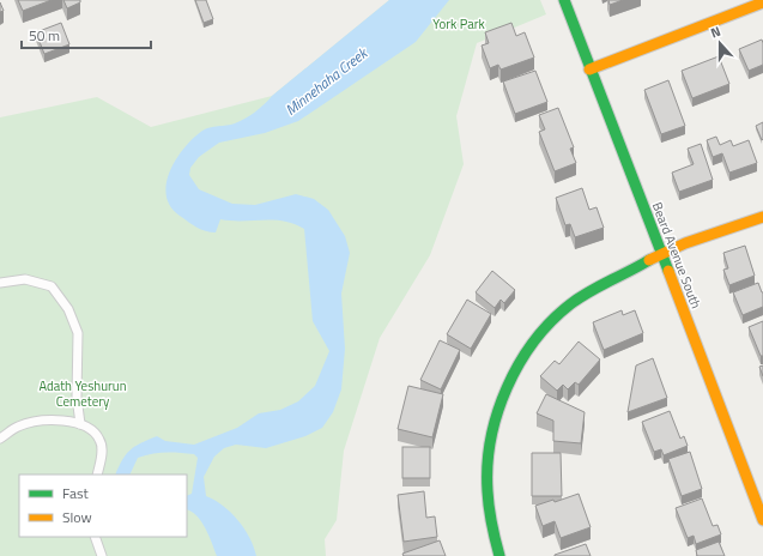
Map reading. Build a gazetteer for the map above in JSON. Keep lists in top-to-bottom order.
{
  "streets": {
    "street": ["Beard Avenue South"]
  },
  "water": ["Minnehaha Creek"],
  "parks": ["York Park", "Adath Yeshurun Cemetery"],
  "legend": ["Fast", "Slow"],
  "scale_bar": "50 m",
  "north": "top"
}
